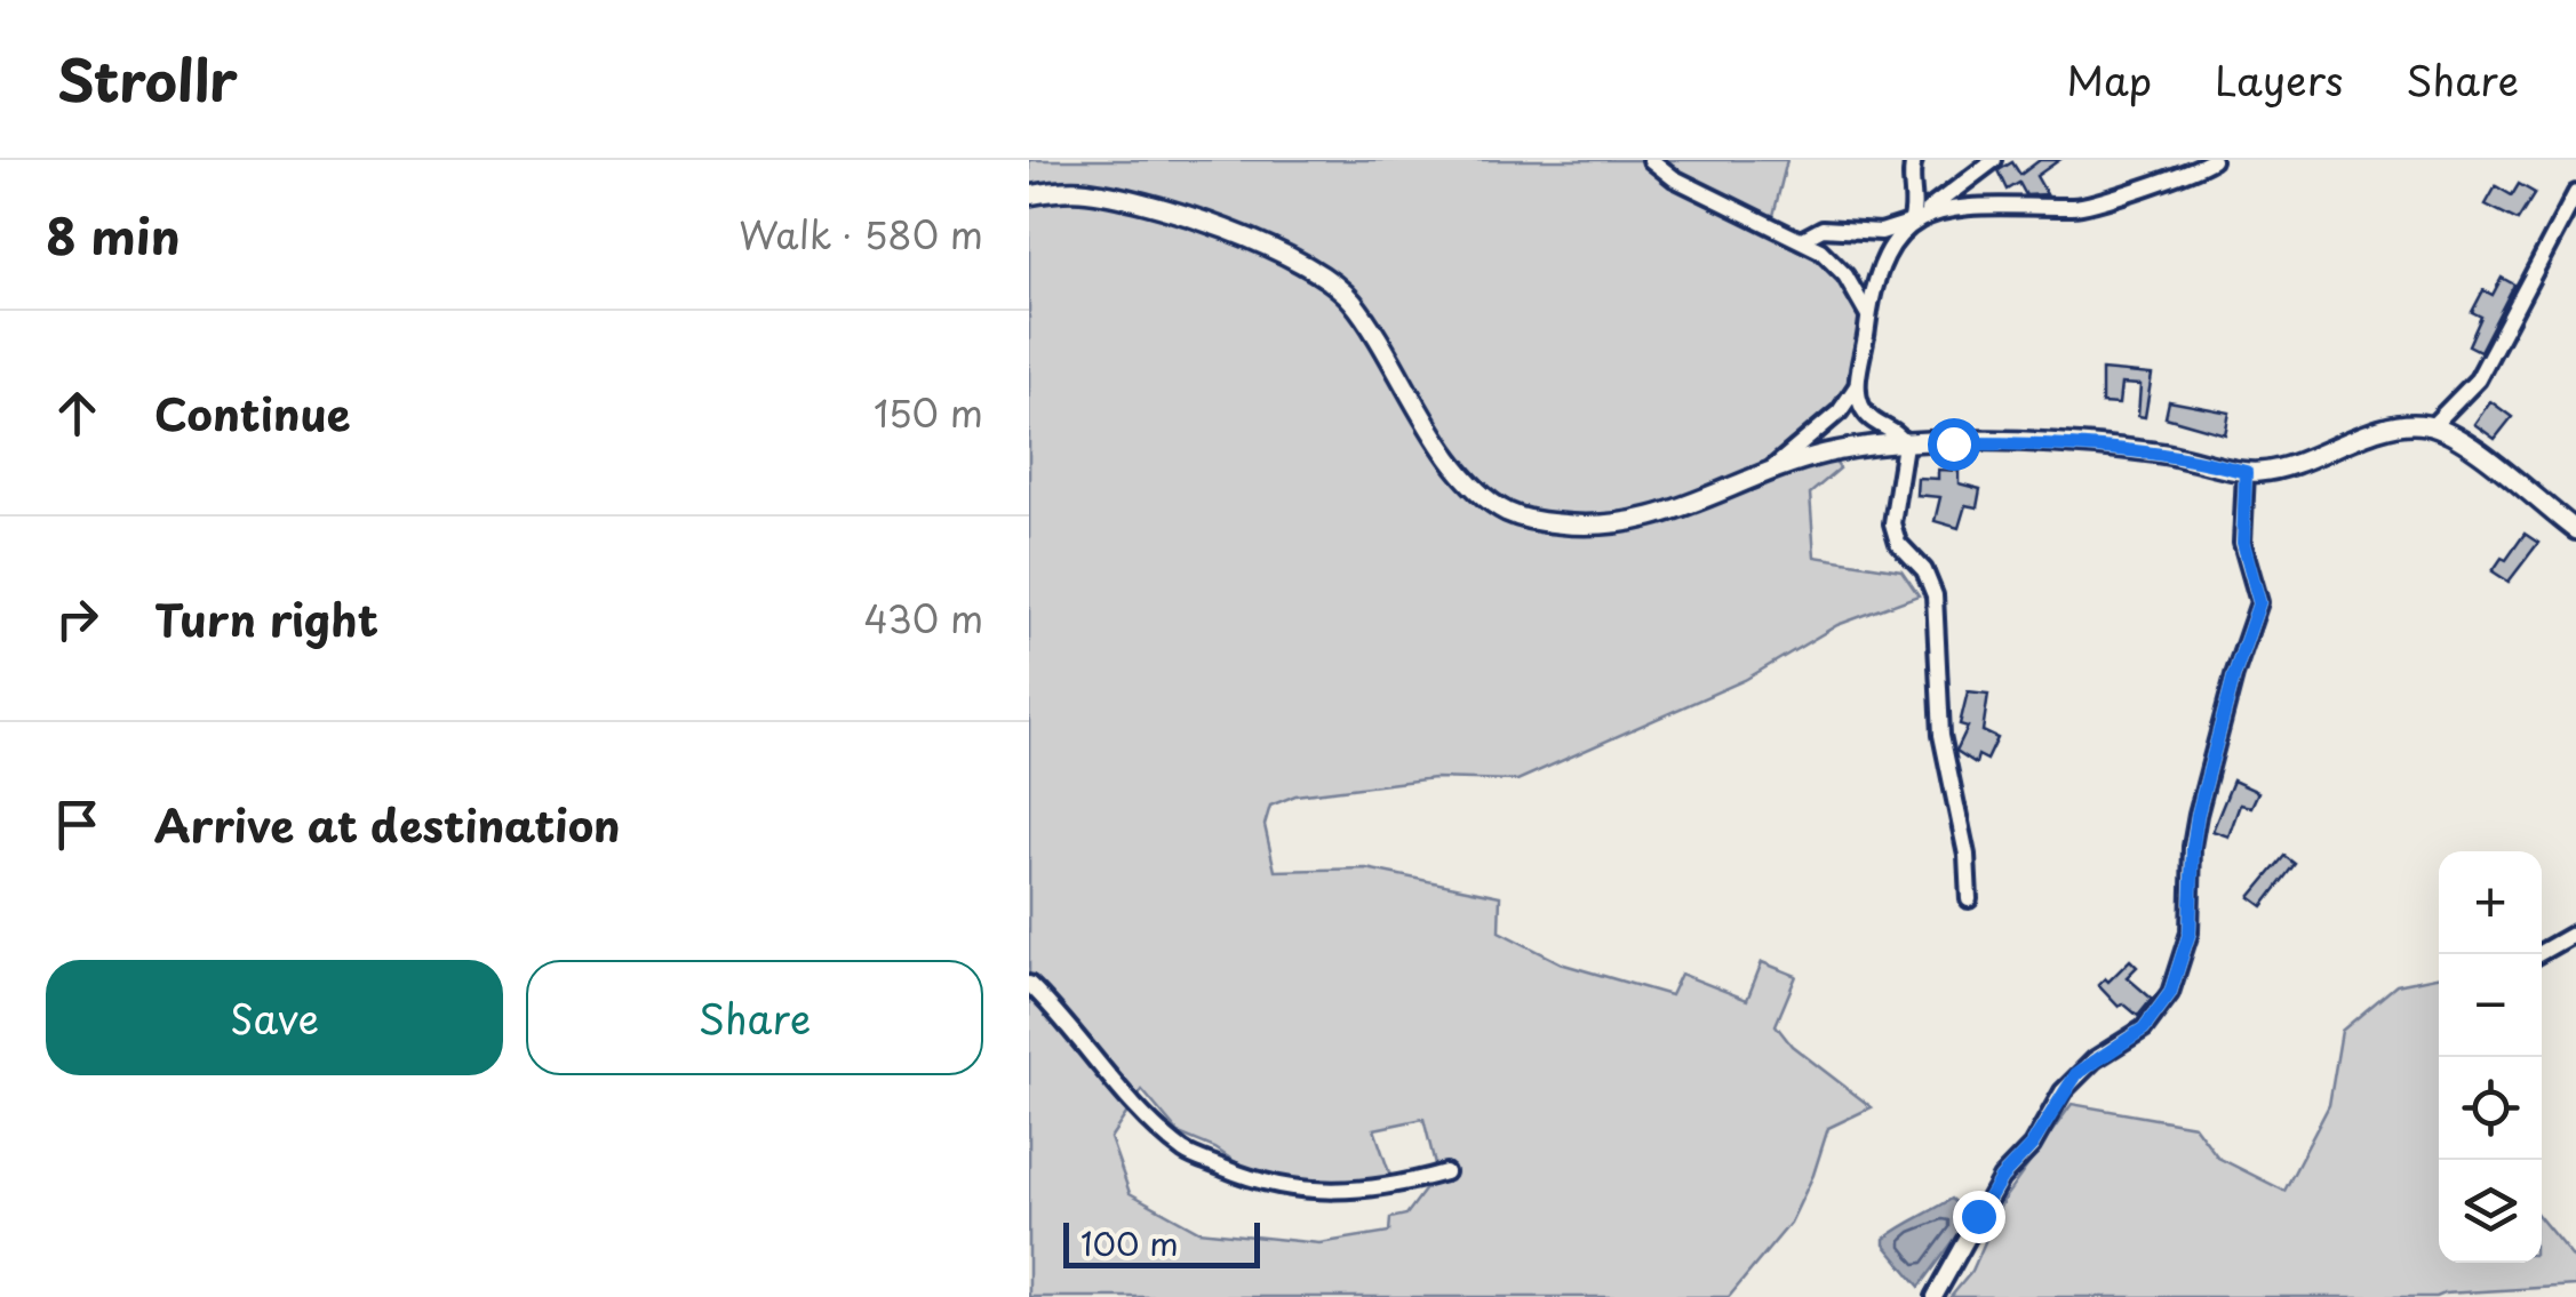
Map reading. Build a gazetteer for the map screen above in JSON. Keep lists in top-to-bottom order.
{
  "scale_bar": "100 m",
  "page": {
    "header": "Strollr",
    "nav": ["Map", "Layers", "Share"],
    "heading": ["8 min", "Walk · 580 m"],
    "list": [
      ["Continue", "150 m"],
      ["Turn right", "430 m"],
      "Arrive at destination"
    ],
    "map_buttons": ["+", "−"],
    "buttons": ["Save", "Share"],
    "scale": "100 m"
  }
}
